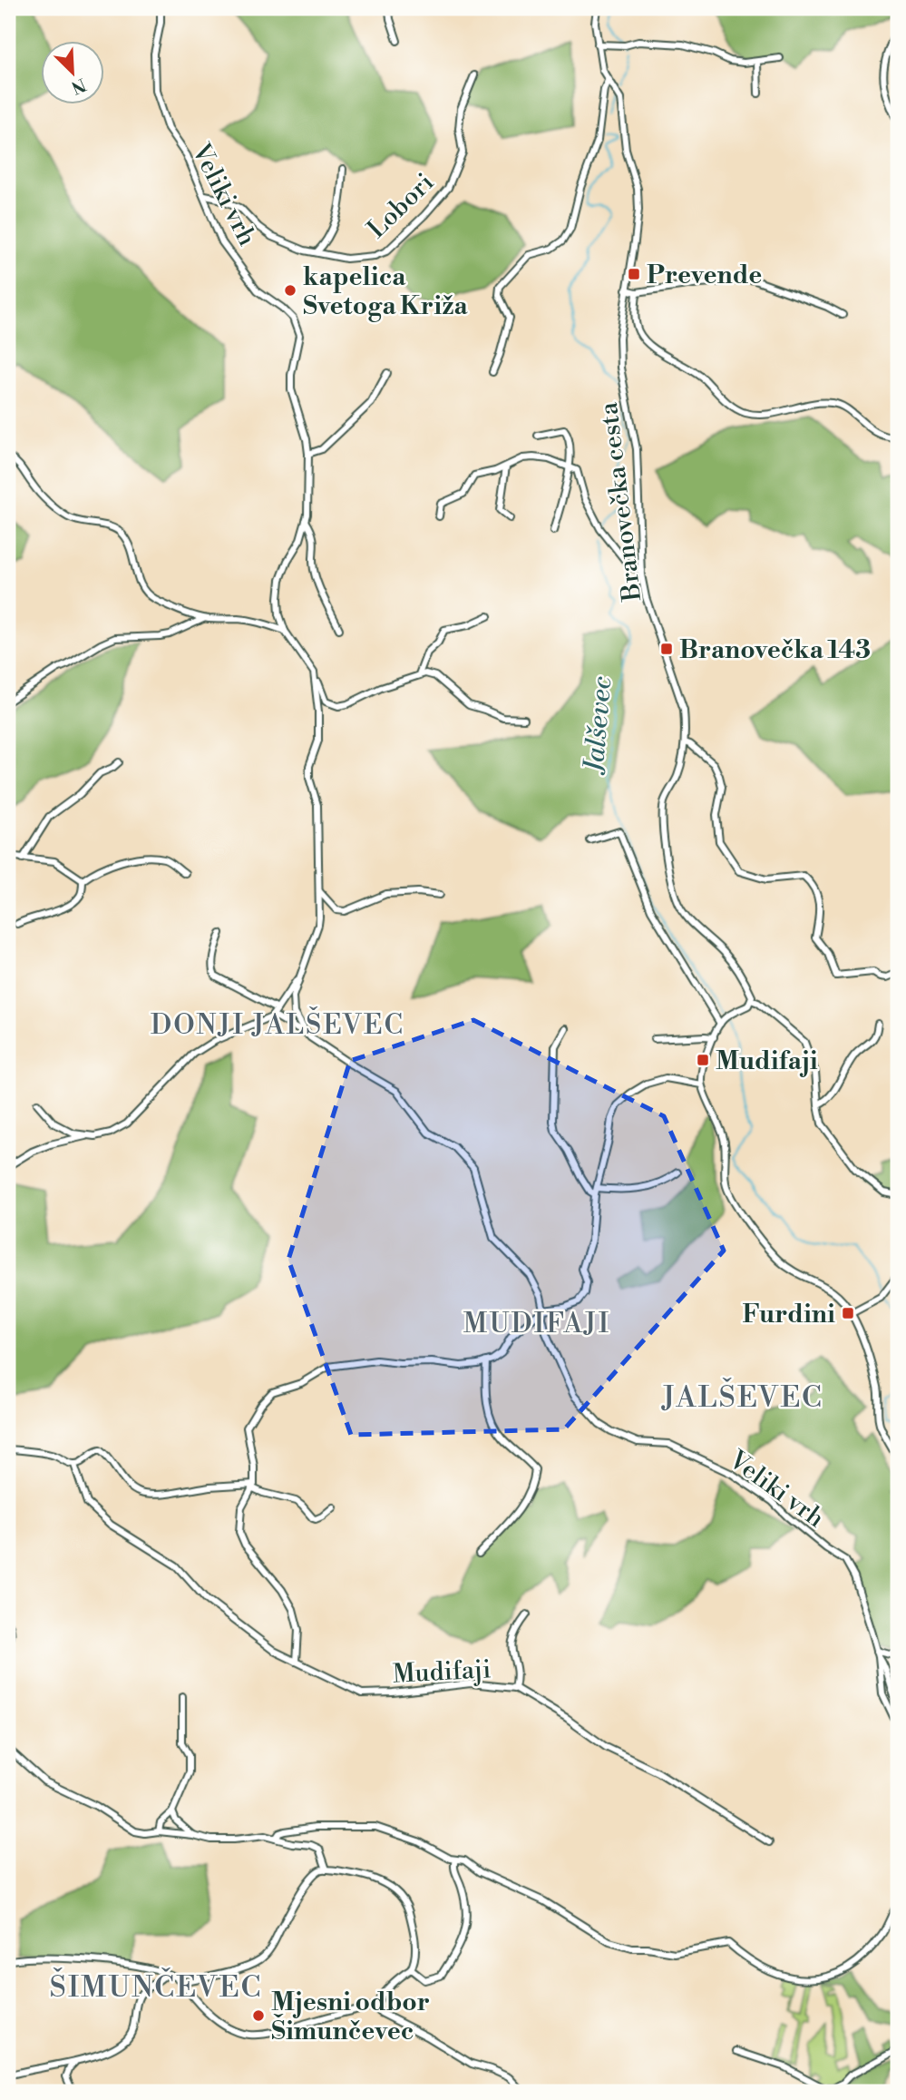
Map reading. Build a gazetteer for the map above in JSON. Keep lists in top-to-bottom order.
{
  "streets": {
    "street": [
      "Veliki vrh",
      "Lobori",
      "Branovečka cesta",
      "Mudifaji"
    ]
  },
  "crossings": [
    ["Veliki vrh", "Lobori"]
  ],
  "districts": [
    "DONJI JALŠEVEC",
    "MUDIFAJI",
    "JALŠEVEC",
    "ŠIMUNČEVEC"
  ],
  "water": ["Jalševec"],
  "places": {
    "transit": [
      "Prevende",
      "Branovečka 143",
      "Mudifaji",
      "Furdini"
    ],
    "other": ["kapelica Svetoga Križa", "Mjesni odbor Šimunčevec"]
  },
  "north": "bottom right"
}
